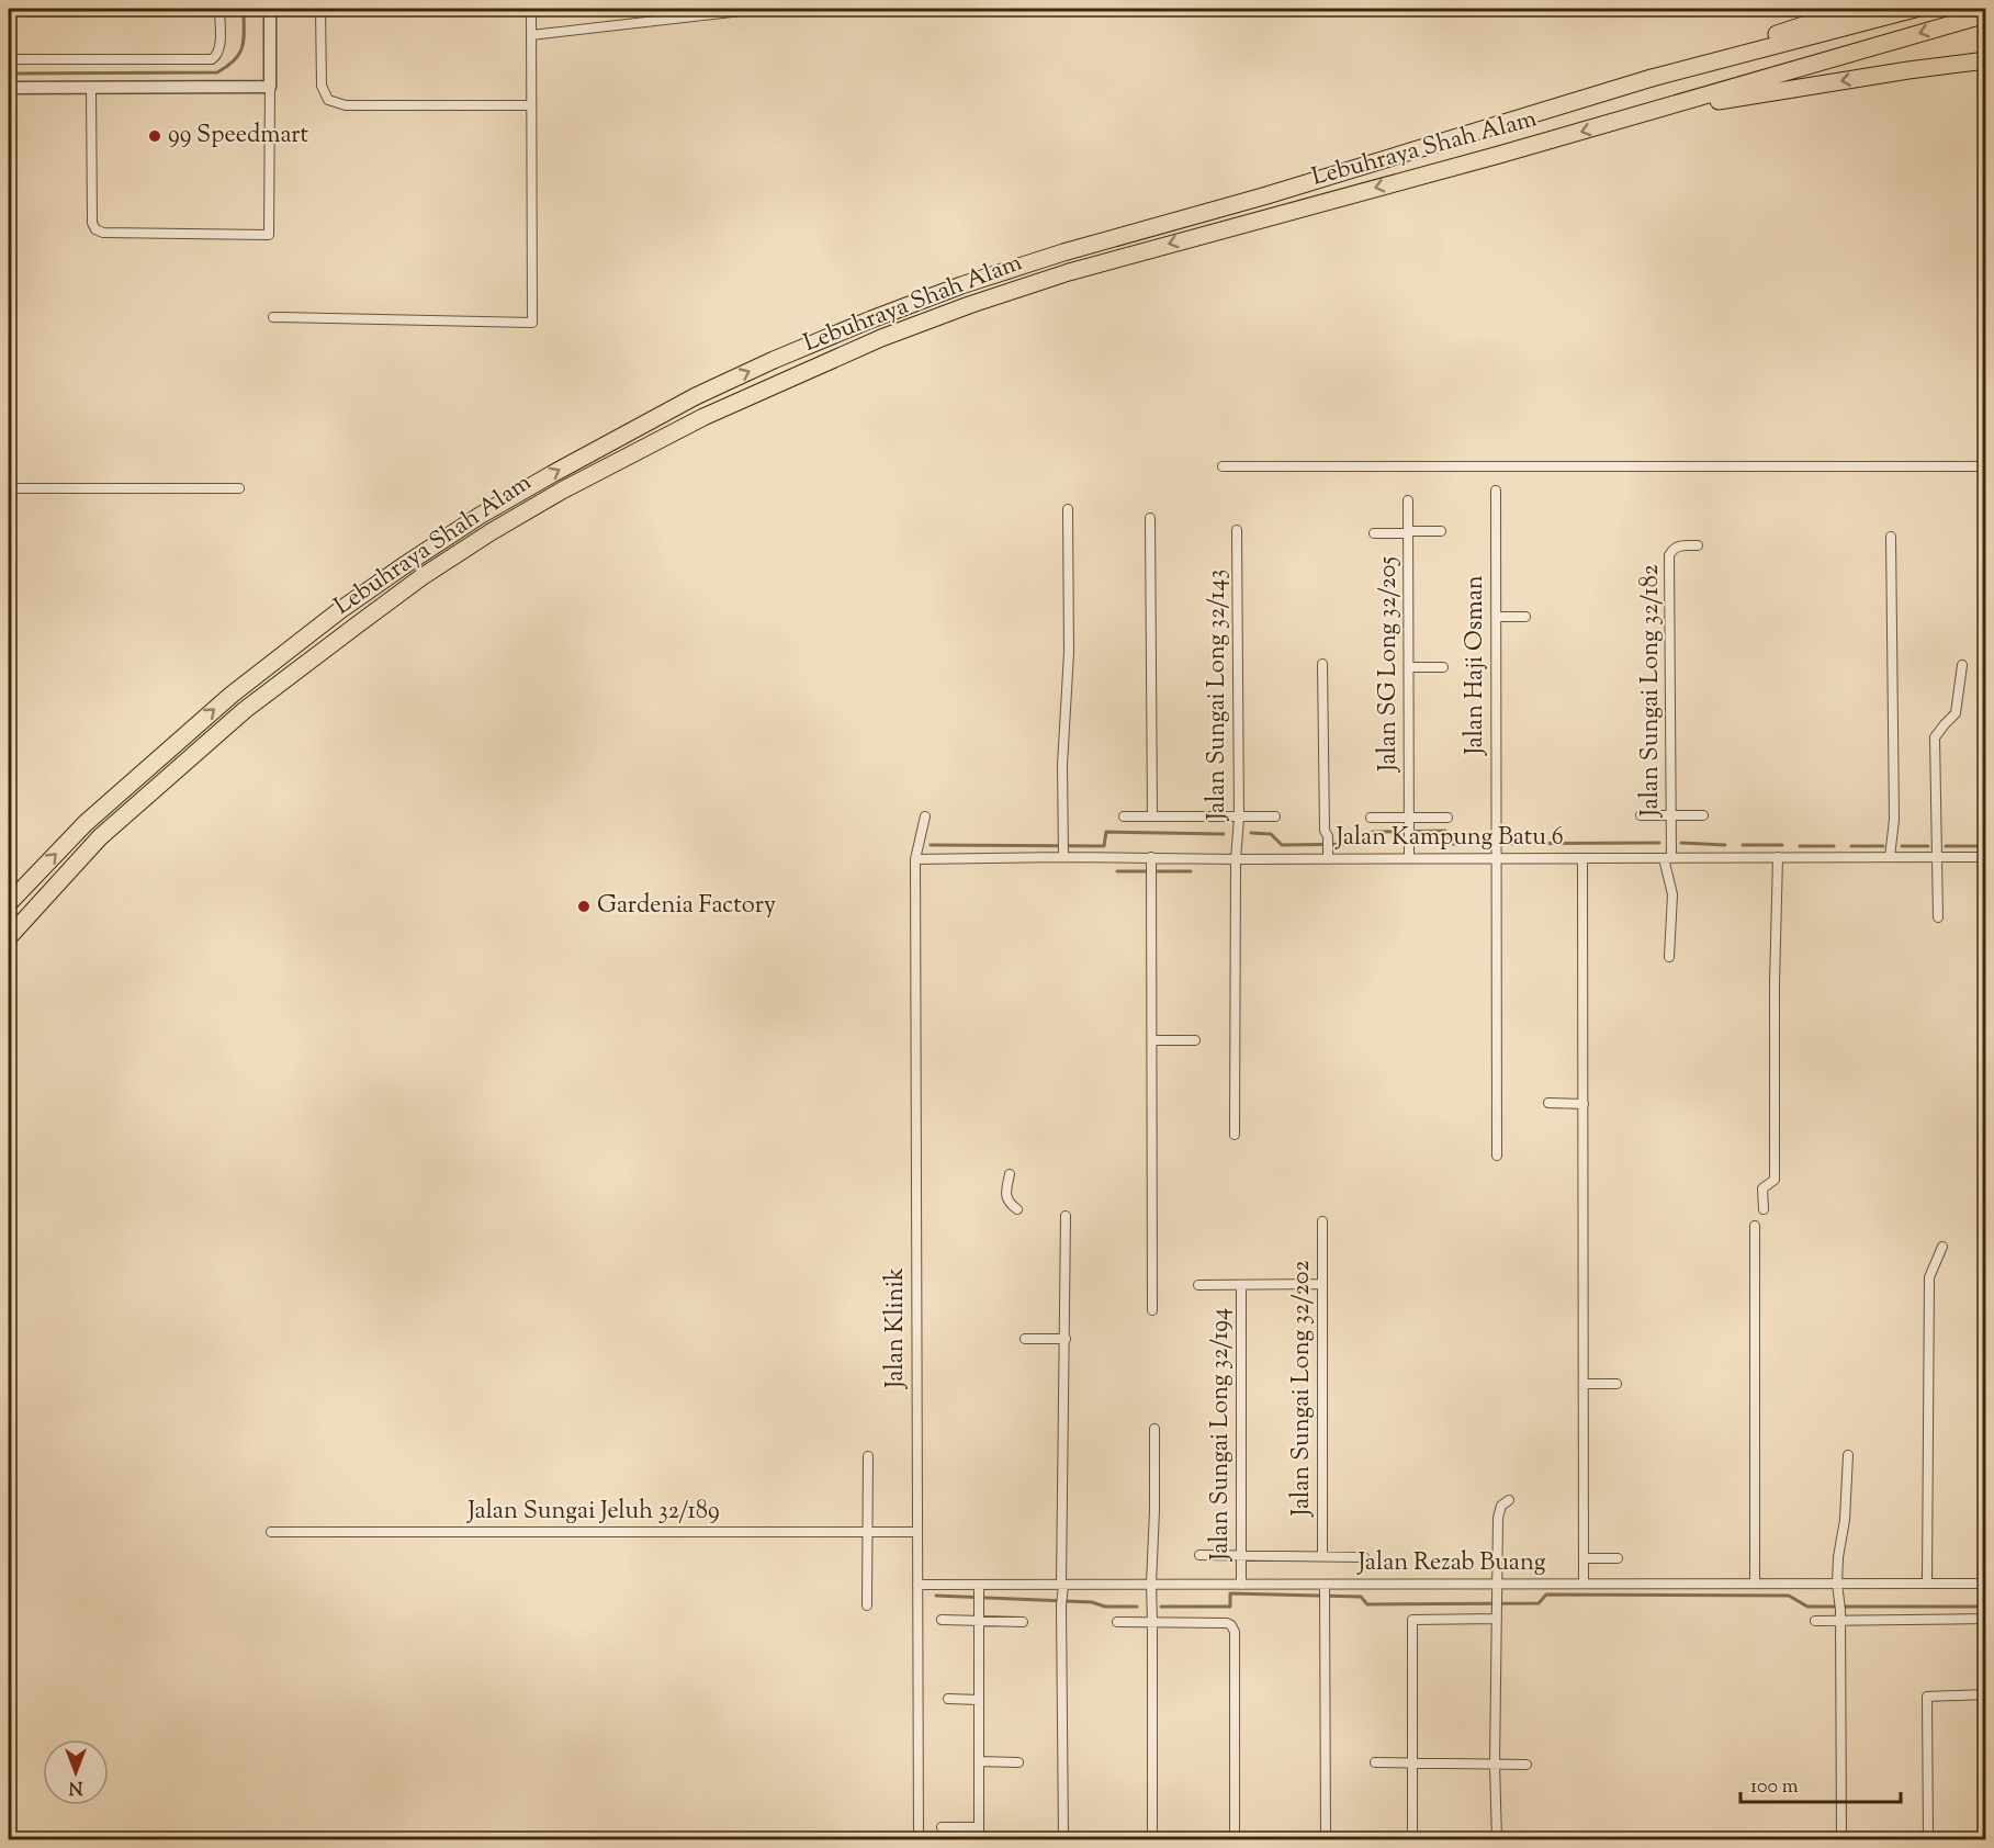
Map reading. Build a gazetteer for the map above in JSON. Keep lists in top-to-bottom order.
{
  "streets": {
    "highway": ["Lebuhraya Shah Alam"],
    "street": [
      "Jalan SG Long 32/205",
      "Jalan Haji Osman",
      "Jalan Sungai Long 32/182",
      "Jalan Sungai Long 32/143",
      "Jalan Kampung Batu 6",
      "Jalan Klinik",
      "Jalan Sungai Long 32/202",
      "Jalan Sungai Long 32/194",
      "Jalan Sungai Jeluh 32/189",
      "Jalan Rezab Buang"
    ]
  },
  "crossings": [
    ["Jalan SG Long 32/205", "Jalan Kampung Batu 6"],
    ["Jalan Haji Osman", "Jalan Kampung Batu 6"],
    ["Jalan Sungai Long 32/182", "Jalan Kampung Batu 6"],
    ["Jalan Sungai Long 32/143", "Jalan Kampung Batu 6"],
    ["Jalan Kampung Batu 6", "Jalan Klinik"],
    ["Jalan Klinik", "Jalan Sungai Jeluh 32/189"],
    ["Jalan Klinik", "Jalan Rezab Buang"],
    ["Jalan Sungai Long 32/194", "Jalan Rezab Buang"]
  ],
  "places": ["99 Speedmart", "Gardenia Factory"],
  "scale_bar": "100 m",
  "north": "bottom"
}
